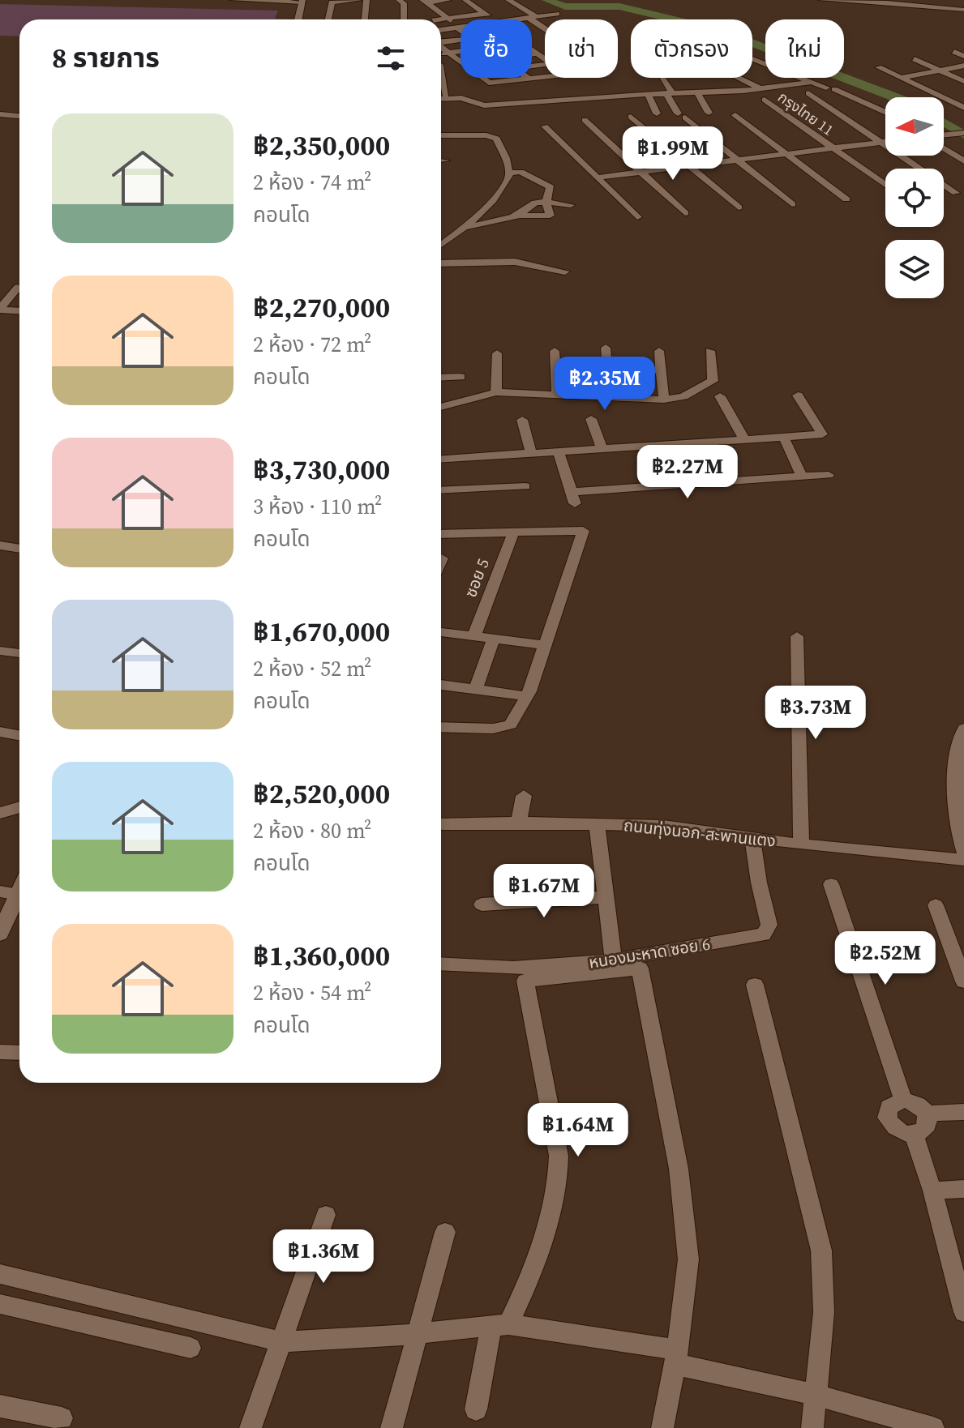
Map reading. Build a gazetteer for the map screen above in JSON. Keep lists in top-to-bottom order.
{
  "streets": {
    "street": [
      "กรุงไทย 11",
      "ซอย 5",
      "ถนนทุ่งนอก-สะพานแตง",
      "หนองมะหาด ซอย 6"
    ]
  },
  "crossings": [
    ["ถนนทุ่งนอก-สะพานแตง", "หนองมะหาด ซอย 6"]
  ],
  "north": "left",
  "page": {
    "chip": [
      "ซื้อ",
      "เช่า",
      "ตัวกรอง",
      "ใหม่"
    ],
    "heading": "8 รายการ",
    "list": [
      {
        "name": "฿2,350,000",
        "note": "2 ห้อง · 74 m² · คอนโด"
      },
      {
        "name": "฿2,270,000",
        "note": "2 ห้อง · 72 m² · คอนโด"
      },
      {
        "name": "฿3,730,000",
        "note": "3 ห้อง · 110 m² · คอนโด"
      },
      {
        "name": "฿1,670,000",
        "note": "2 ห้อง · 52 m² · คอนโด"
      },
      {
        "name": "฿2,520,000",
        "note": "2 ห้อง · 80 m² · คอนโด"
      },
      {
        "name": "฿1,360,000",
        "note": "2 ห้อง · 54 m² · คอนโด"
      }
    ],
    "price": [
      "฿1.99M",
      "฿2.35M",
      "฿2.27M",
      "฿3.73M",
      "฿1.67M",
      "฿2.52M",
      "฿1.64M",
      "฿1.36M"
    ]
  }
}
